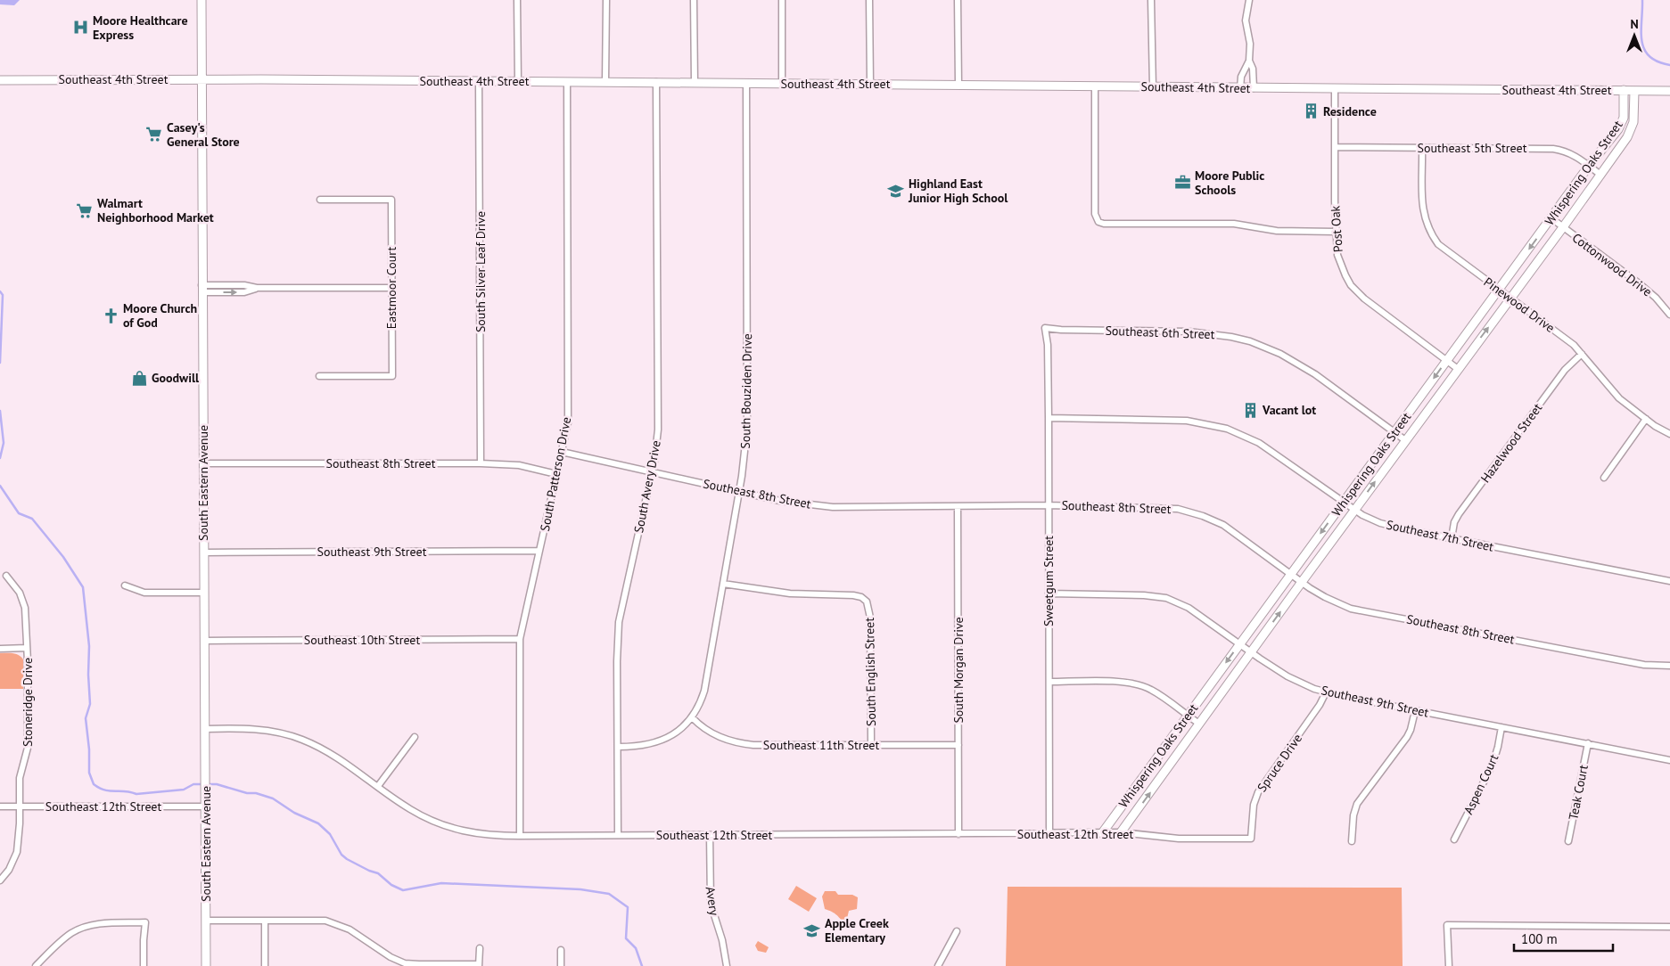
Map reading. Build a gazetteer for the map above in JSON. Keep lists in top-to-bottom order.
{
  "streets": {
    "main road": ["Southeast 4th Street", "Whispering Oaks Street", "South Eastern Avenue"],
    "street": [
      "Southeast 5th Street",
      "Post Oak",
      "Cottonwood Drive",
      "South Silver Leaf Drive",
      "Eastmoor Court",
      "Pinewood Drive",
      "Southeast 6th Street",
      "South Bouziden Drive",
      "Hazelwood Street",
      "Southeast 8th Street",
      "South Patterson Drive",
      "South Avery Drive",
      "Southeast 7th Street",
      "Southeast 9th Street",
      "Sweetgum Street",
      "Southeast 10th Street",
      "South Morgan Drive",
      "South English Street",
      "Stoneridge Drive",
      "Southeast 11th Street",
      "Spruce Drive",
      "Aspen Court",
      "Teak Court",
      "Southeast 12th Street",
      "Avery"
    ]
  },
  "crossings": [
    ["Southeast 4th Street", "Whispering Oaks Street"],
    ["Southeast 4th Street", "Post Oak"],
    ["Southeast 4th Street", "South Silver Leaf Drive"],
    ["Southeast 4th Street", "South Bouziden Drive"],
    ["Southeast 4th Street", "South Patterson Drive"],
    ["Southeast 4th Street", "South Eastern Avenue"],
    ["Southeast 4th Street", "South Avery Drive"],
    ["Southeast 5th Street", "Whispering Oaks Street"],
    ["Southeast 5th Street", "Post Oak"],
    ["Southeast 5th Street", "Pinewood Drive"],
    ["Whispering Oaks Street", "Post Oak"],
    ["Whispering Oaks Street", "Cottonwood Drive"],
    ["Whispering Oaks Street", "Pinewood Drive"],
    ["Whispering Oaks Street", "Southeast 6th Street"],
    ["Whispering Oaks Street", "Southeast 8th Street"],
    ["Whispering Oaks Street", "Southeast 7th Street"],
    ["Whispering Oaks Street", "Southeast 9th Street"],
    ["Whispering Oaks Street", "Southeast 12th Street"],
    ["South Silver Leaf Drive", "Southeast 8th Street"],
    ["Pinewood Drive", "Hazelwood Street"],
    ["Southeast 6th Street", "Sweetgum Street"],
    ["South Bouziden Drive", "Southeast 8th Street"],
    ["South Bouziden Drive", "South Avery Drive"],
    ["South Bouziden Drive", "South English Street"],
    ["South Bouziden Drive", "Southeast 11th Street"],
    ["Hazelwood Street", "Southeast 7th Street"],
    ["Southeast 8th Street", "South Patterson Drive"],
    ["Southeast 8th Street", "South Eastern Avenue"],
    ["Southeast 8th Street", "South Avery Drive"],
    ["Southeast 8th Street", "Sweetgum Street"],
    ["Southeast 8th Street", "South Morgan Drive"],
    ["South Patterson Drive", "Southeast 9th Street"],
    ["South Patterson Drive", "Southeast 10th Street"],
    ["South Patterson Drive", "Southeast 12th Street"],
    ["South Eastern Avenue", "Southeast 9th Street"],
    ["South Eastern Avenue", "Southeast 10th Street"],
    ["South Eastern Avenue", "Southeast 12th Street"],
    ["South Avery Drive", "Southeast 12th Street"],
    ["Southeast 7th Street", "Sweetgum Street"],
    ["Southeast 9th Street", "Sweetgum Street"],
    ["Southeast 9th Street", "Spruce Drive"],
    ["Southeast 9th Street", "Aspen Court"],
    ["Southeast 9th Street", "Teak Court"],
    ["Sweetgum Street", "Southeast 12th Street"],
    ["South Morgan Drive", "Southeast 11th Street"],
    ["South Morgan Drive", "Southeast 12th Street"],
    ["South English Street", "Southeast 11th Street"],
    ["Stoneridge Drive", "Southeast 12th Street"],
    ["Spruce Drive", "Southeast 12th Street"],
    ["Southeast 12th Street", "Avery"]
  ],
  "places": {
    "hospital": ["Moore Healthcare Express"],
    "building": ["Residence", "Vacant lot"],
    "supermarket": ["Casey's General Store", "Walmart Neighborhood Market"],
    "office": ["Moore Public Schools"],
    "school or university": ["Highland East Junior High School", "Apple Creek Elementary"],
    "church": ["Moore Church of God"],
    "shop": ["Goodwill"]
  },
  "scale_bar": "100 m",
  "north": "top"
}
